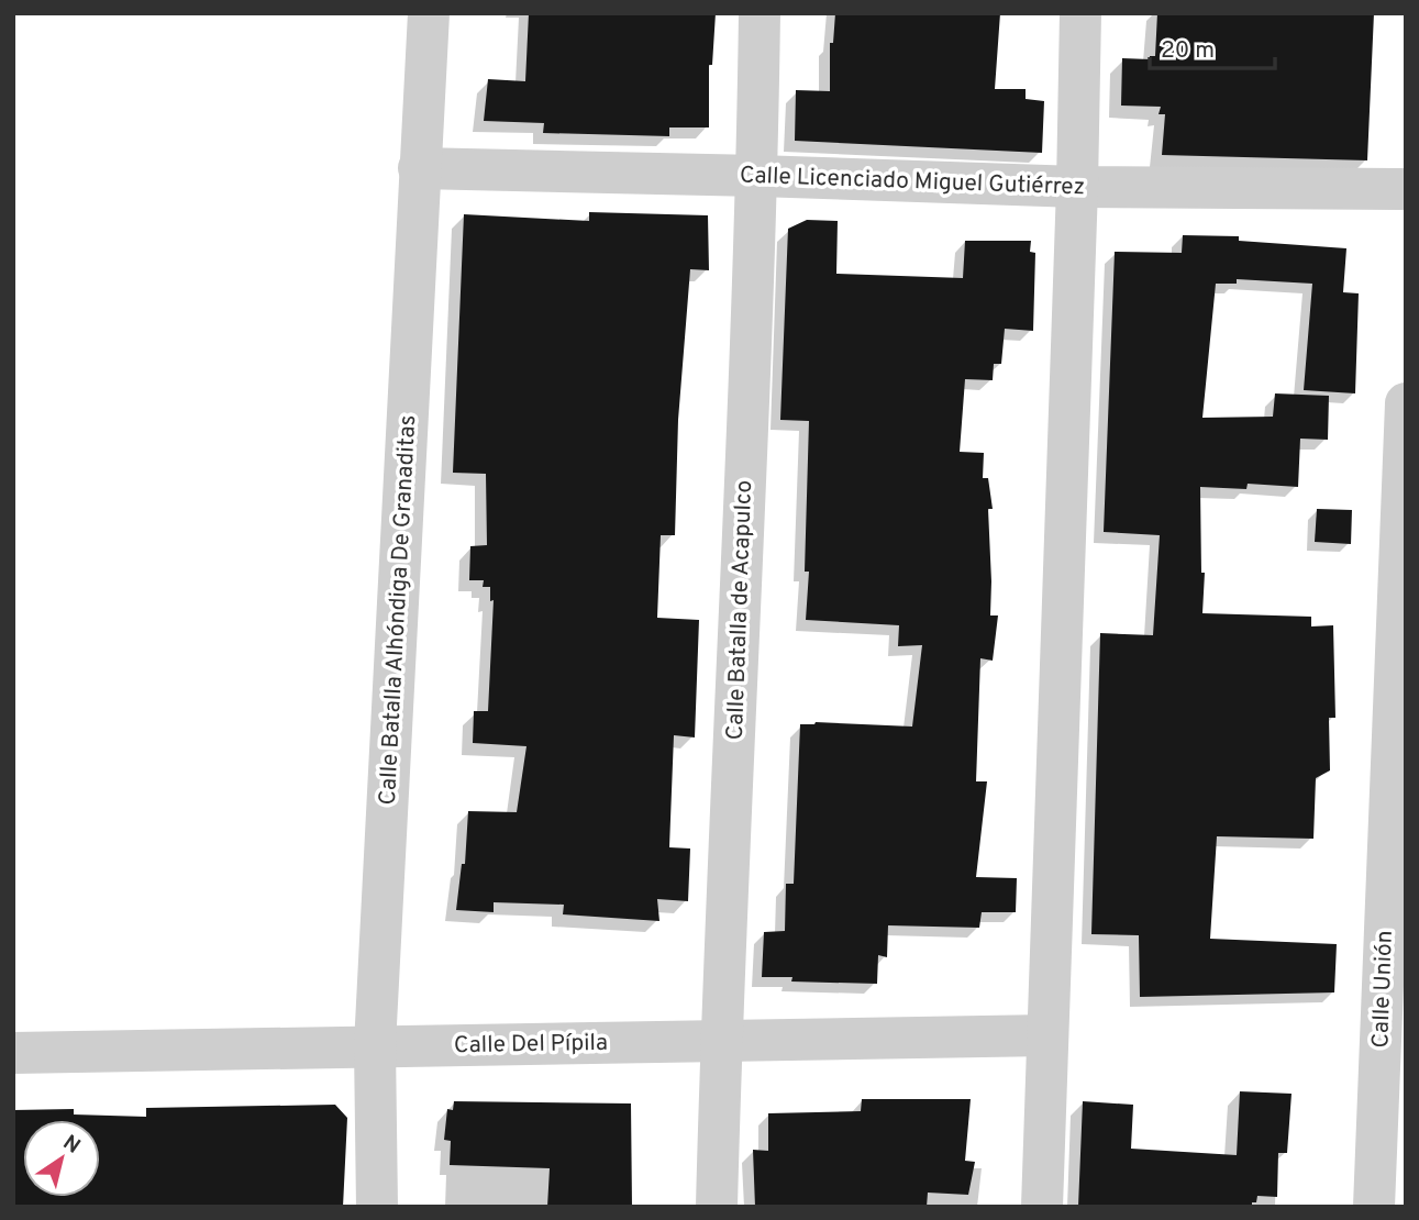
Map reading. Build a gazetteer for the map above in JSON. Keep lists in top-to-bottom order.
{
  "streets": {
    "street": [
      "Calle Licenciado Miguel Gutiérrez",
      "Calle Batalla Alhóndiga De Granaditas",
      "Calle Batalla de Acapulco",
      "Calle Unión",
      "Calle Del Pípila"
    ]
  },
  "crossings": [
    ["Calle Licenciado Miguel Gutiérrez", "Calle Batalla Alhóndiga De Granaditas"],
    ["Calle Licenciado Miguel Gutiérrez", "Calle Batalla de Acapulco"],
    ["Calle Batalla Alhóndiga De Granaditas", "Calle Del Pípila"],
    ["Calle Batalla de Acapulco", "Calle Del Pípila"]
  ],
  "scale_bar": "20 m",
  "north": "top right"
}
